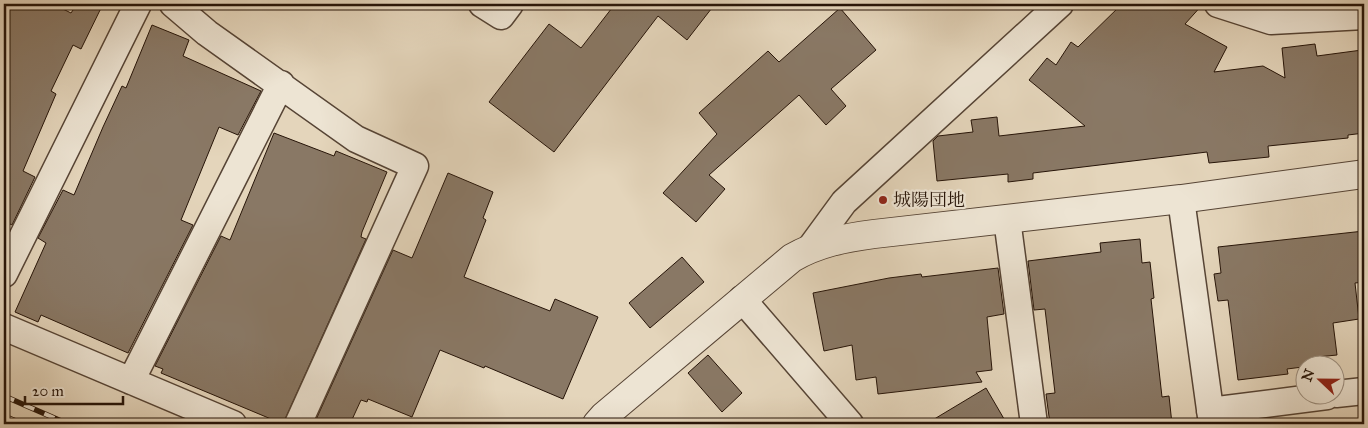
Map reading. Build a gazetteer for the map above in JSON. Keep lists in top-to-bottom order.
{
  "places": ["城陽団地"],
  "scale_bar": "20 m",
  "north": "left"
}
